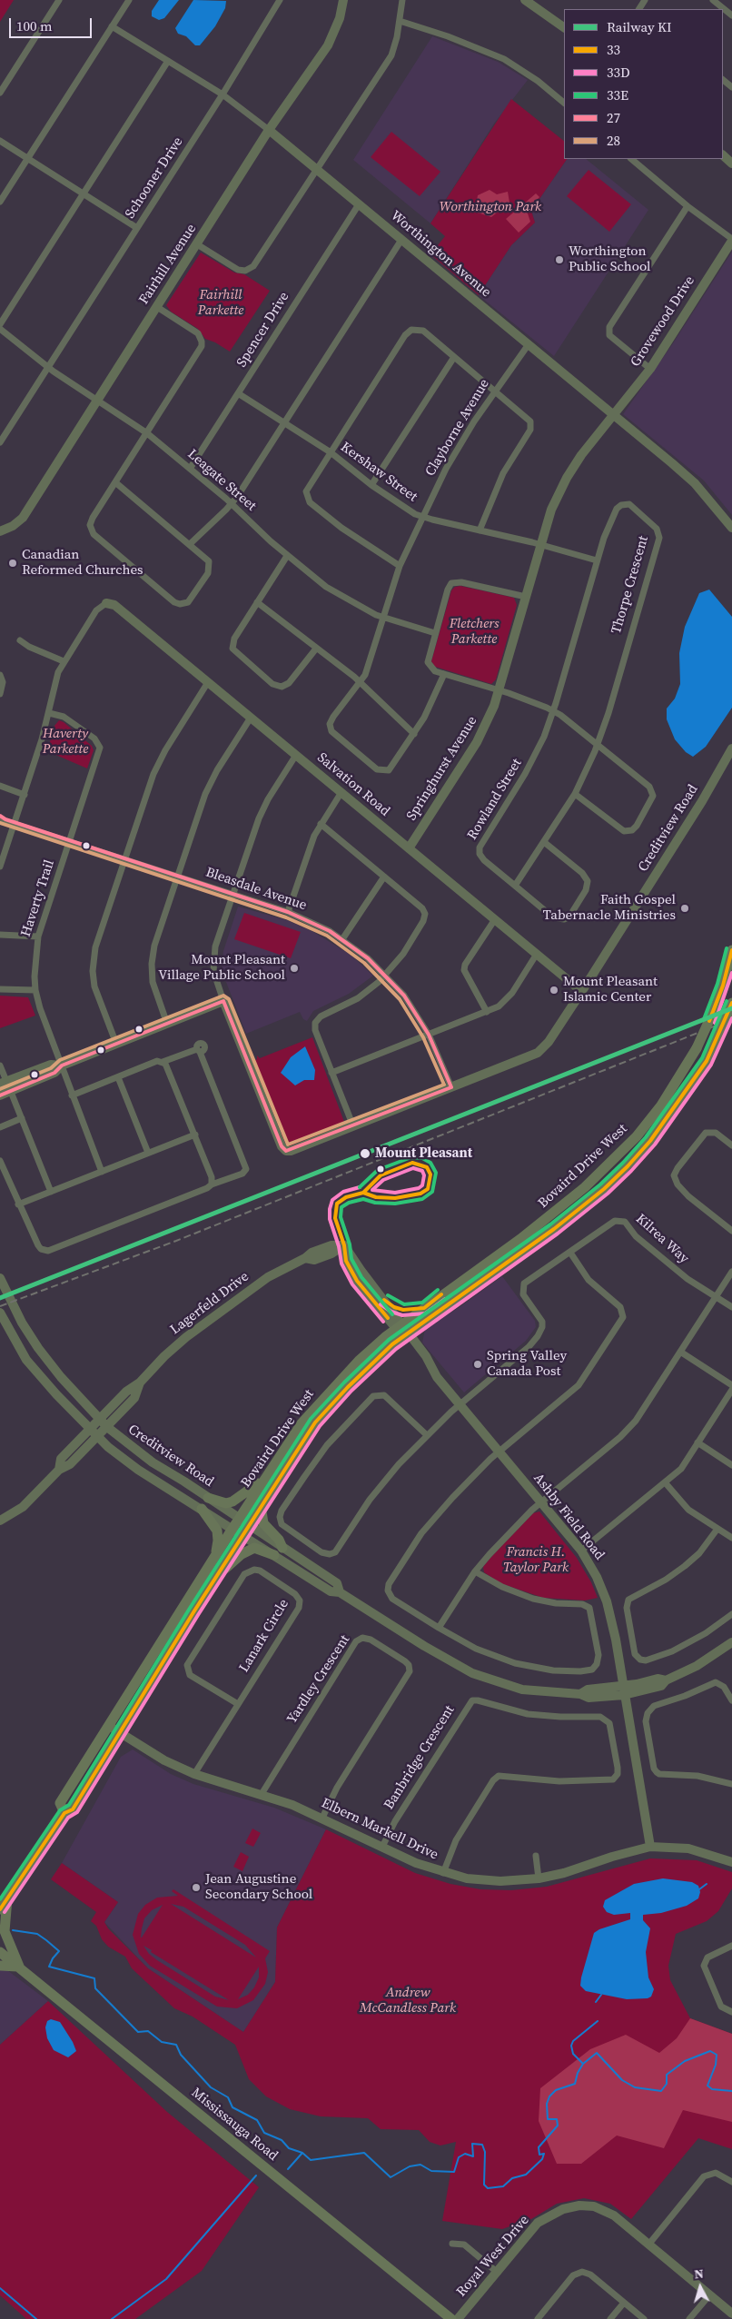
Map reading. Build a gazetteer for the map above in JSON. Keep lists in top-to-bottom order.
{
  "streets": {
    "main road": ["Bovaird Drive West", "Mississauga Road"],
    "street": [
      "Schooner Drive",
      "Worthington Avenue",
      "Fairhill Avenue",
      "Grovewood Drive",
      "Spencer Drive",
      "Clayborne Avenue",
      "Kershaw Street",
      "Leagate Street",
      "Thorpe Crescent",
      "Springhurst Avenue",
      "Salvation Road",
      "Rowland Street",
      "Creditview Road",
      "Bleasdale Avenue",
      "Haverty Trail",
      "Kilrea Way",
      "Lagerfeld Drive",
      "Ashby Field Road",
      "Lanark Circle",
      "Yardley Crescent",
      "Banbridge Crescent",
      "Elbern Markell Drive",
      "Royal West Drive"
    ]
  },
  "crossings": [
    ["Schooner Drive", "Worthington Avenue"],
    ["Schooner Drive", "Leagate Street"],
    ["Worthington Avenue", "Fairhill Avenue"],
    ["Worthington Avenue", "Grovewood Drive"],
    ["Worthington Avenue", "Spencer Drive"],
    ["Worthington Avenue", "Clayborne Avenue"],
    ["Fairhill Avenue", "Leagate Street"],
    ["Spencer Drive", "Kershaw Street"],
    ["Spencer Drive", "Leagate Street"],
    ["Clayborne Avenue", "Kershaw Street"],
    ["Clayborne Avenue", "Leagate Street"],
    ["Kershaw Street", "Thorpe Crescent"],
    ["Thorpe Crescent", "Rowland Street"],
    ["Springhurst Avenue", "Salvation Road"],
    ["Salvation Road", "Creditview Road"],
    ["Creditview Road", "Bleasdale Avenue"],
    ["Creditview Road", "Bovaird Drive West"],
    ["Creditview Road", "Lagerfeld Drive"],
    ["Bleasdale Avenue", "Haverty Trail"],
    ["Bovaird Drive West", "Lagerfeld Drive"],
    ["Bovaird Drive West", "Ashby Field Road"],
    ["Bovaird Drive West", "Elbern Markell Drive"],
    ["Kilrea Way", "Ashby Field Road"],
    ["Lagerfeld Drive", "Ashby Field Road"],
    ["Ashby Field Road", "Elbern Markell Drive"],
    ["Lanark Circle", "Elbern Markell Drive"],
    ["Yardley Crescent", "Elbern Markell Drive"],
    ["Banbridge Crescent", "Elbern Markell Drive"]
  ],
  "parks": [
    "Worthington Park",
    "Fairhill Parkette",
    "Fletchers Parkette",
    "Haverty Parkette",
    "Francis H. Taylor Park",
    "Andrew McCandless Park"
  ],
  "places": [
    "Worthington Public School",
    "Canadian Reformed Churches",
    "Faith Gospel Tabernacle Ministries",
    "Mount Pleasant Village Public School",
    "Mount Pleasant Islamic Center",
    "Mount Pleasant",
    "Spring Valley Canada Post",
    "Jean Augustine Secondary School"
  ],
  "lines": [
    "transit line 27",
    "transit line 28",
    "transit line 33E",
    "transit line 33",
    "transit line 33D",
    "rail line KI"
  ],
  "legend": [
    "Railway KI",
    "33",
    "33D",
    "33E",
    "27",
    "28"
  ],
  "scale_bar": "100 m",
  "north": "top"
}
